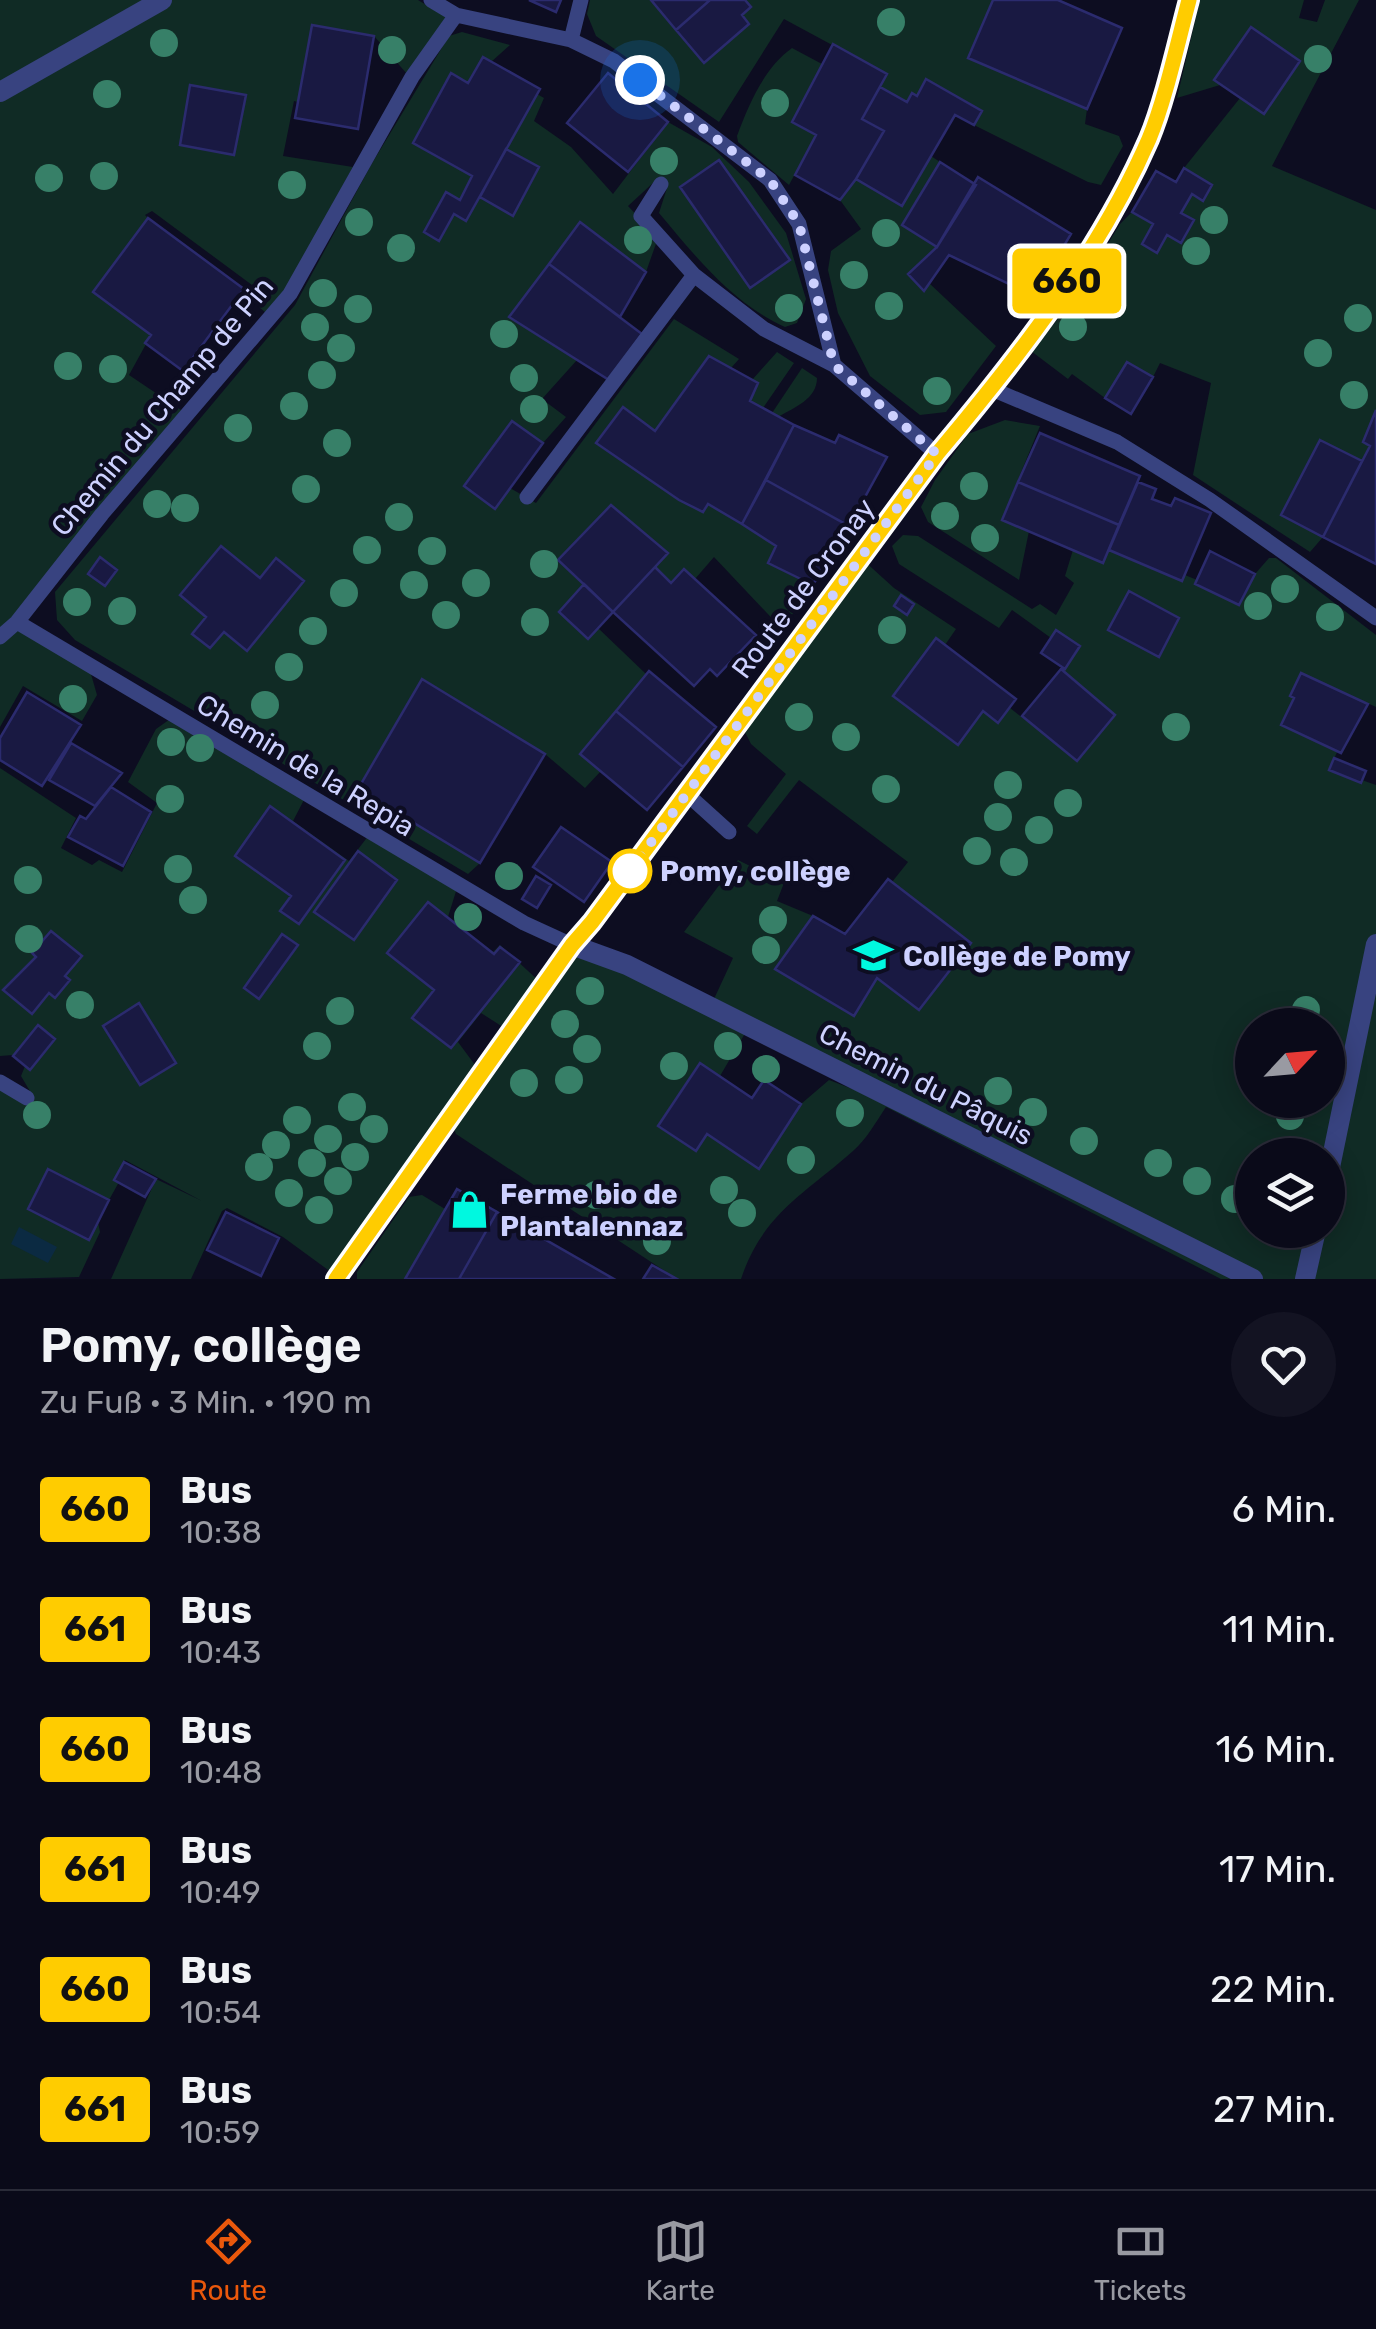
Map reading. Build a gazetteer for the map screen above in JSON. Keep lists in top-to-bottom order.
{
  "streets": {
    "street": ["Route de Cronay", "Chemin du Pâquis"],
    "lane": ["Chemin du Champ de Pin", "Chemin de la Repia"]
  },
  "crossings": [
    ["Chemin du Champ de Pin", "Chemin de la Repia"],
    ["Route de Cronay", "Chemin de la Repia"],
    ["Route de Cronay", "Chemin du Pâquis"],
    ["Chemin de la Repia", "Chemin du Pâquis"]
  ],
  "places": {
    "other": ["Pomy, collège"],
    "school or university": ["Collège de Pomy"],
    "shop": ["Ferme bio de Plantalennaz"]
  },
  "lines": ["bus line 660"],
  "north": "top right",
  "page": {
    "on_map": "660",
    "heading": ["Pomy, collège", "Zu Fuß · 3 Min. · 190 m"],
    "list": [
      {
        "mark": "660",
        "name": "Bus",
        "note": "10:38",
        "value": "6 Min."
      },
      {
        "mark": "661",
        "name": "Bus",
        "note": "10:43",
        "value": "11 Min."
      },
      {
        "mark": "660",
        "name": "Bus",
        "note": "10:48",
        "value": "16 Min."
      },
      {
        "mark": "661",
        "name": "Bus",
        "note": "10:49",
        "value": "17 Min."
      },
      {
        "mark": "660",
        "name": "Bus",
        "note": "10:54",
        "value": "22 Min."
      },
      {
        "mark": "661",
        "name": "Bus",
        "note": "10:59",
        "value": "27 Min."
      }
    ],
    "tabs": ["Route", "Karte", "Tickets"]
  }
}
